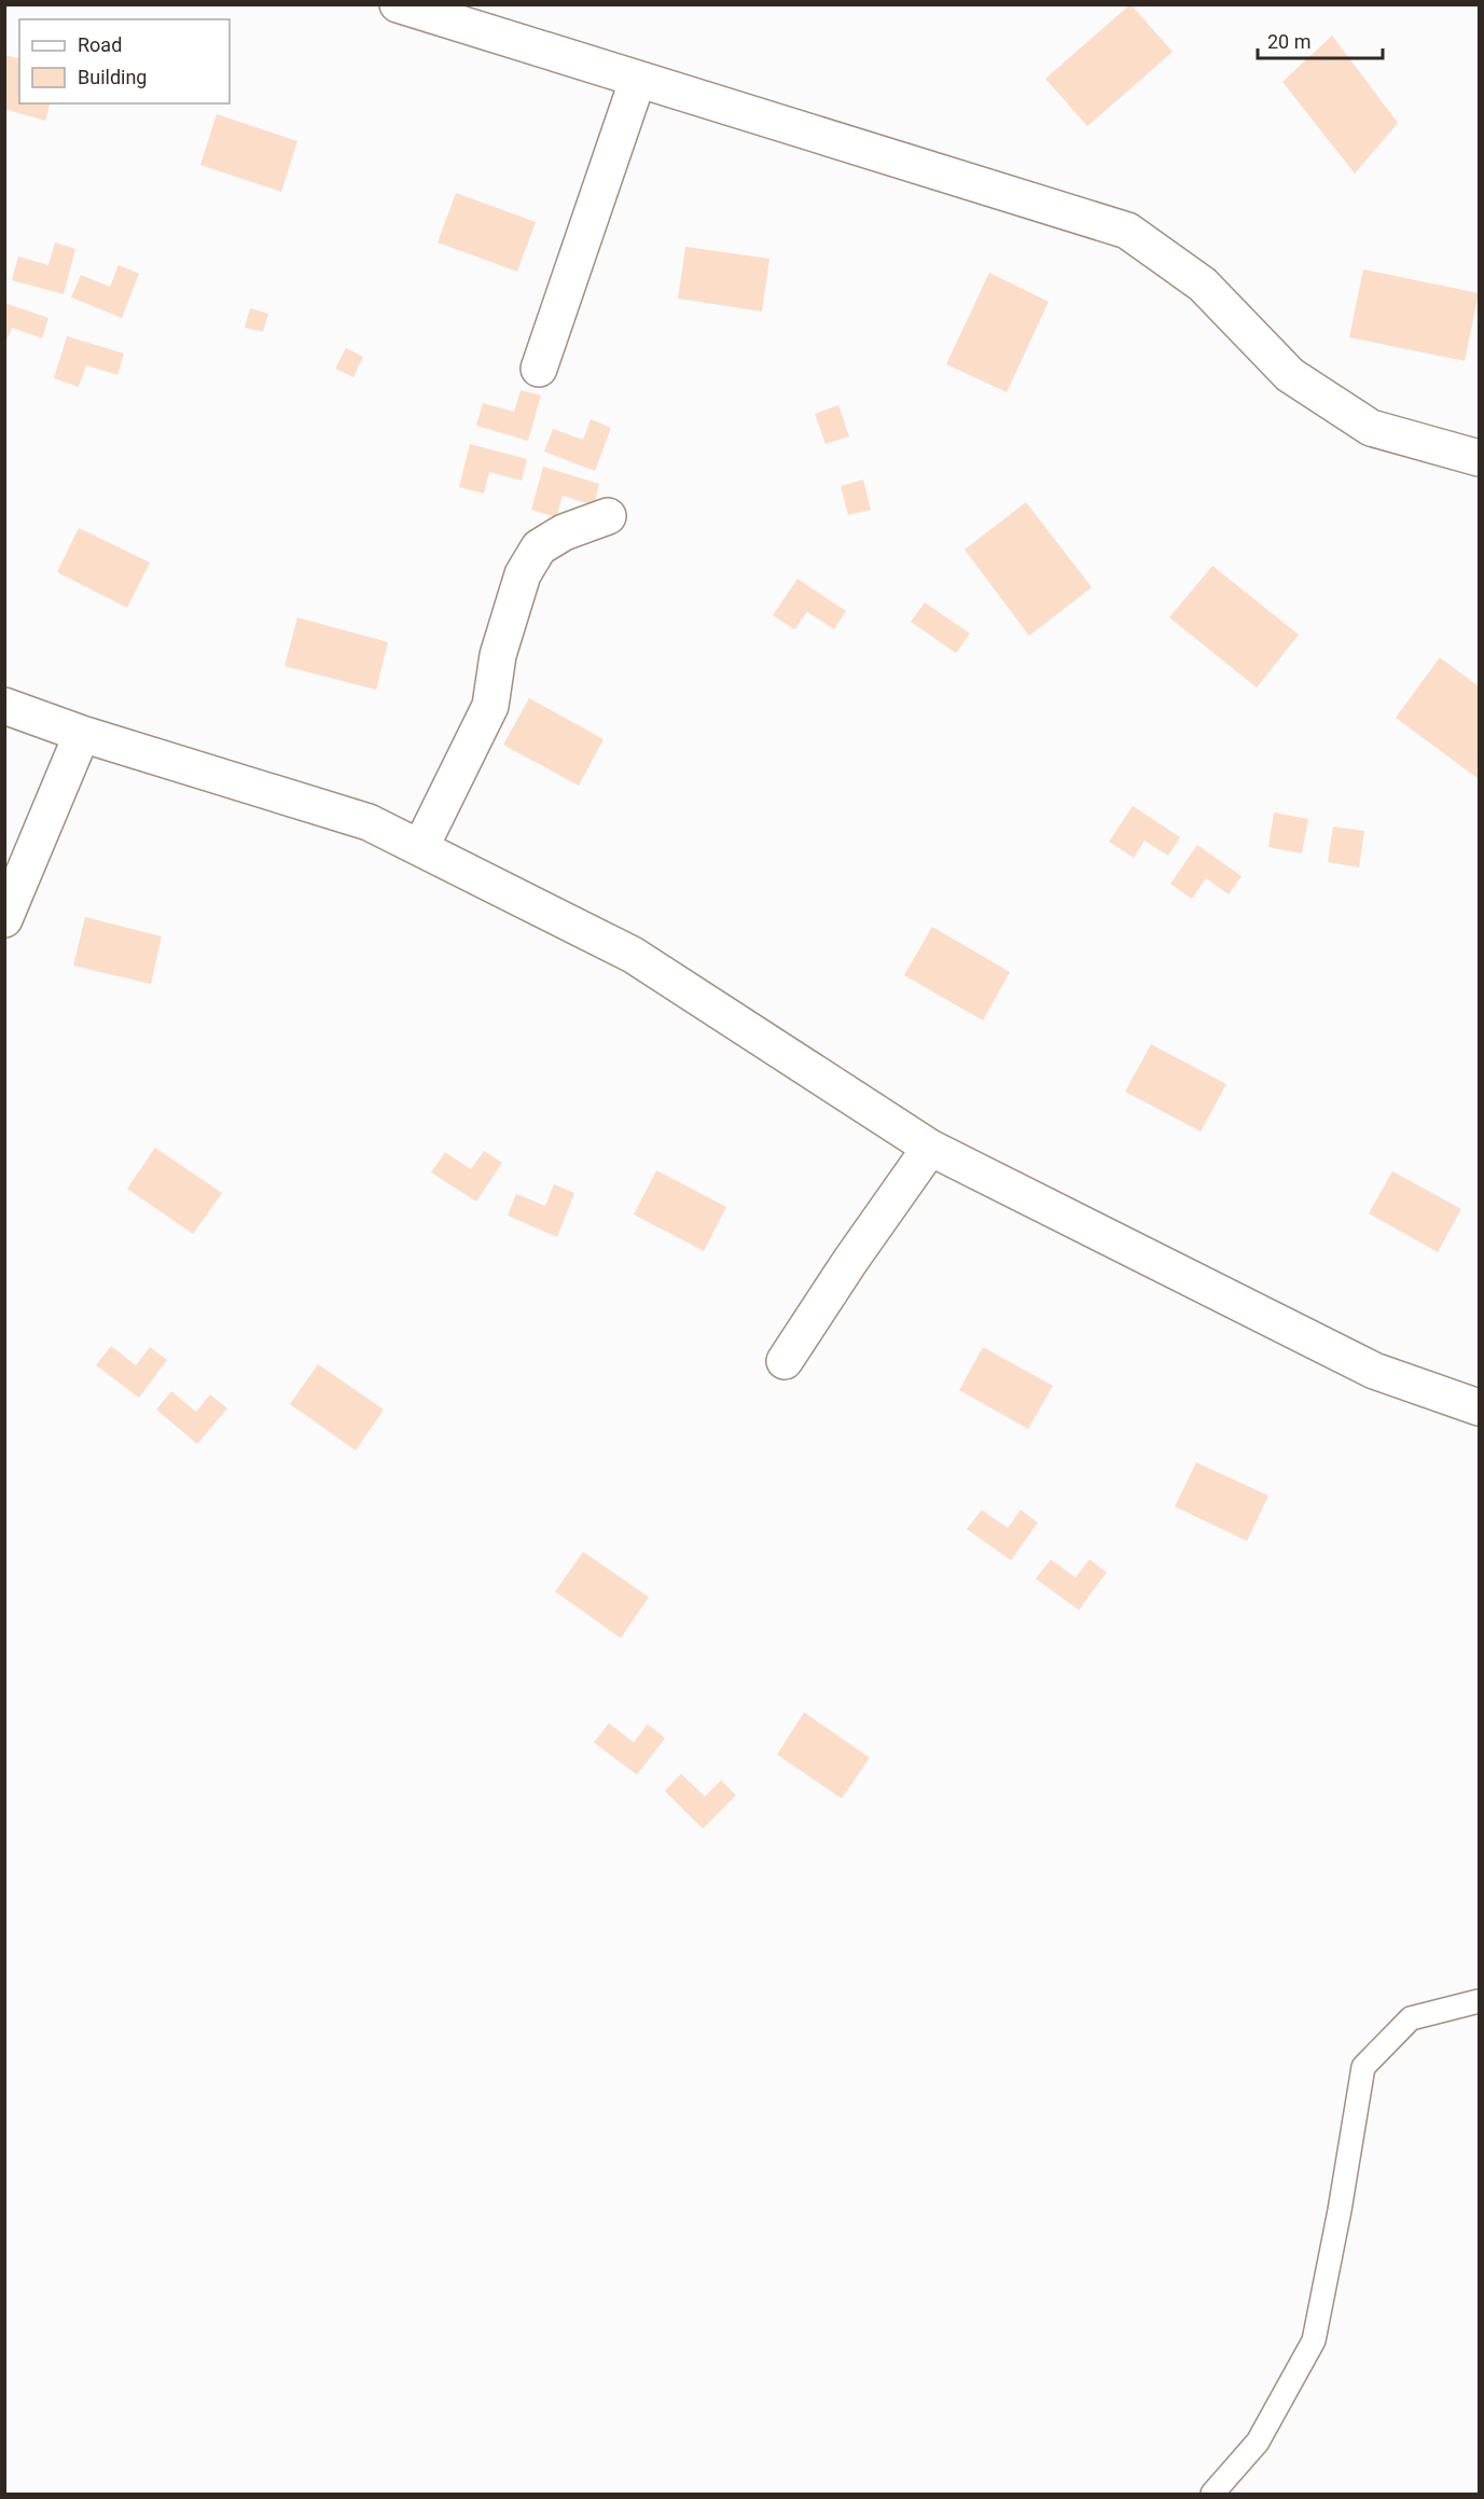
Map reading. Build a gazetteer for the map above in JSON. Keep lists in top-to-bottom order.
{
  "legend": ["Road", "Building"],
  "scale_bar": "20 m"
}
